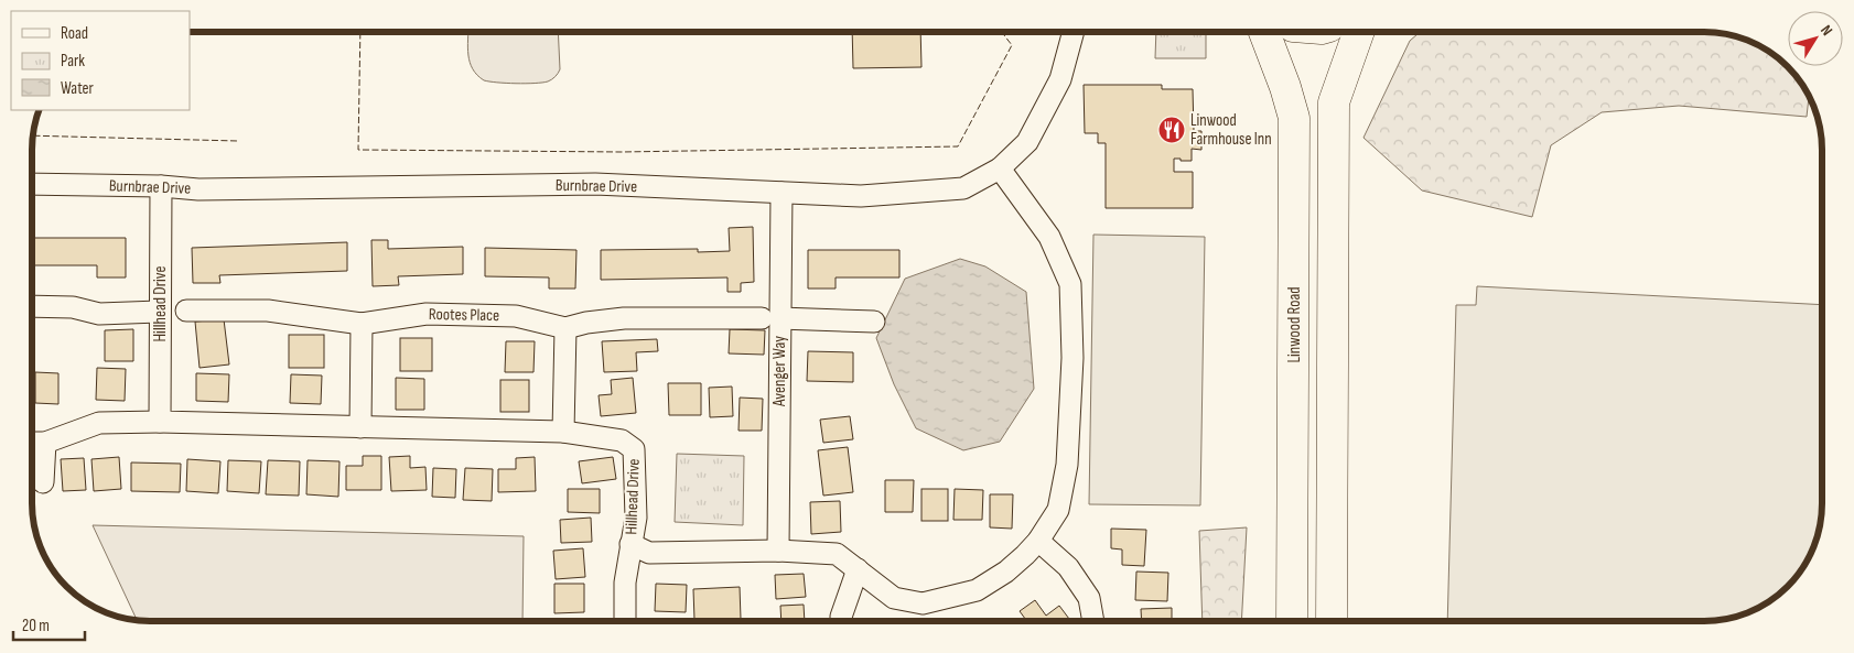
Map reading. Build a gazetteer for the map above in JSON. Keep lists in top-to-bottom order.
{
  "streets": {
    "main road": ["Linwood Road"],
    "street": [
      "Burnbrae Drive",
      "Hillhead Drive",
      "Rootes Place",
      "Avenger Way"
    ]
  },
  "crossings": [
    ["Burnbrae Drive", "Hillhead Drive"],
    ["Burnbrae Drive", "Avenger Way"],
    ["Hillhead Drive", "Avenger Way"],
    ["Rootes Place", "Avenger Way"]
  ],
  "places": {
    "restaurant": ["Linwood Farmhouse Inn"]
  },
  "legend": ["Road", "Park", "Water"],
  "scale_bar": "20 m",
  "north": "top right"
}
